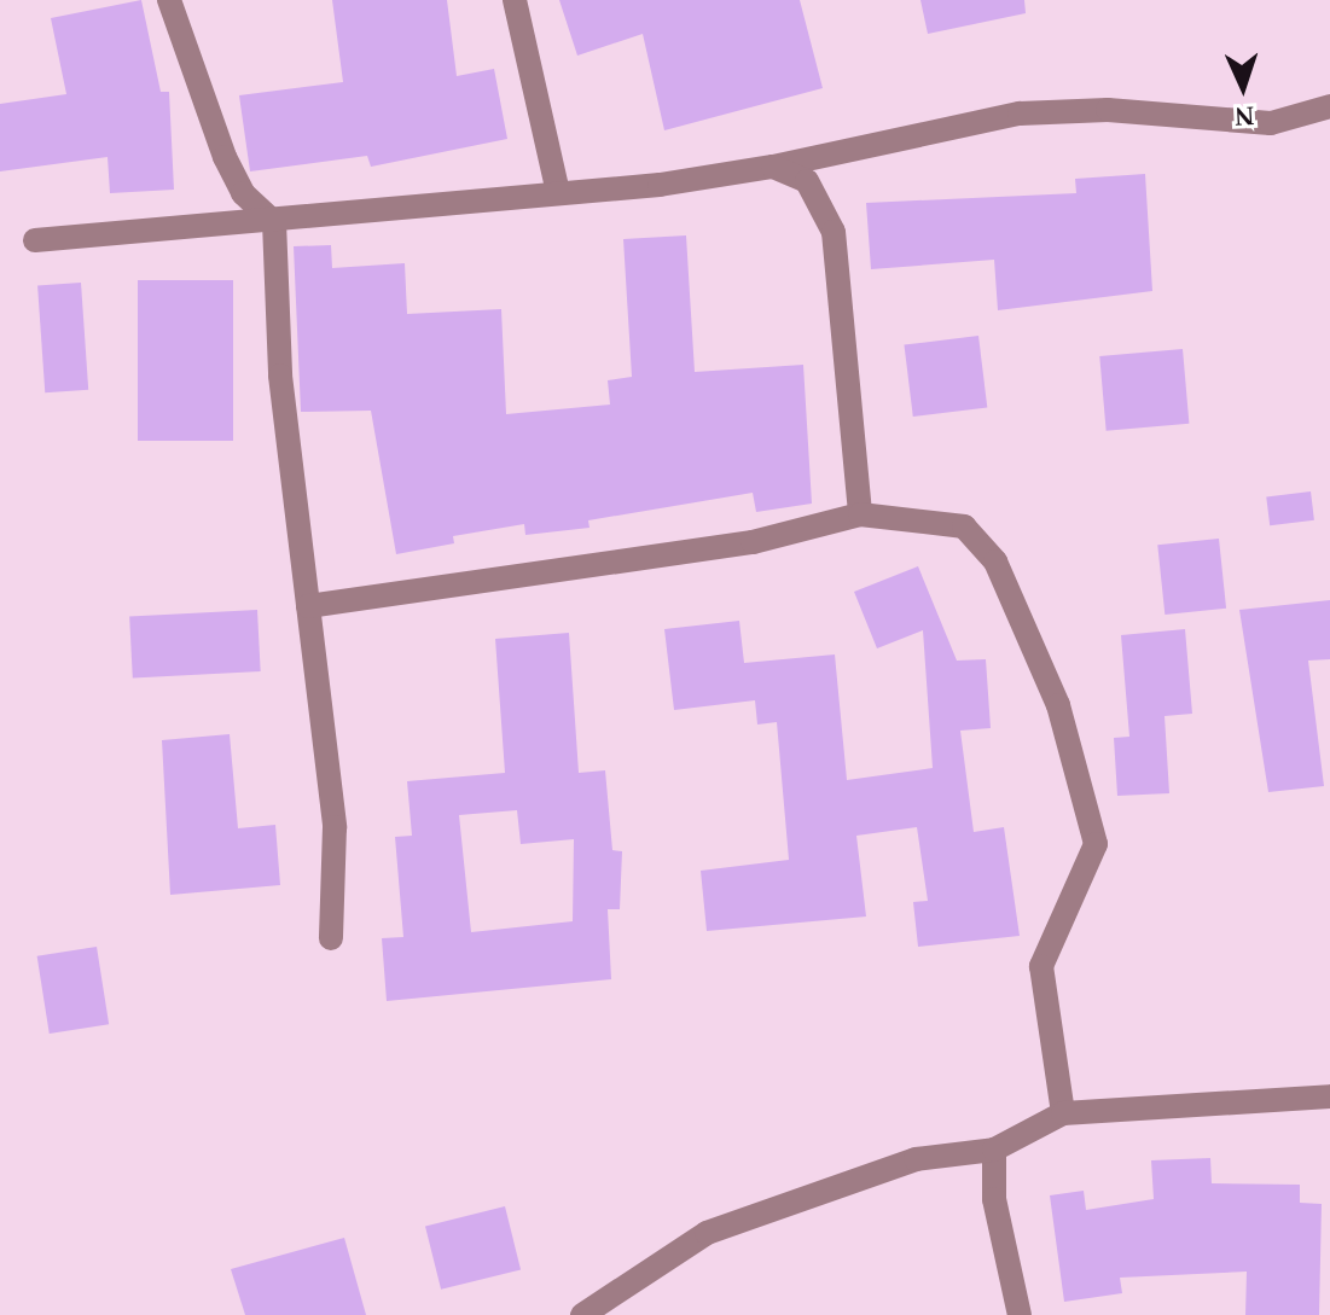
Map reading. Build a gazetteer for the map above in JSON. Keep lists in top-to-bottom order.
{
  "north": "bottom"
}
